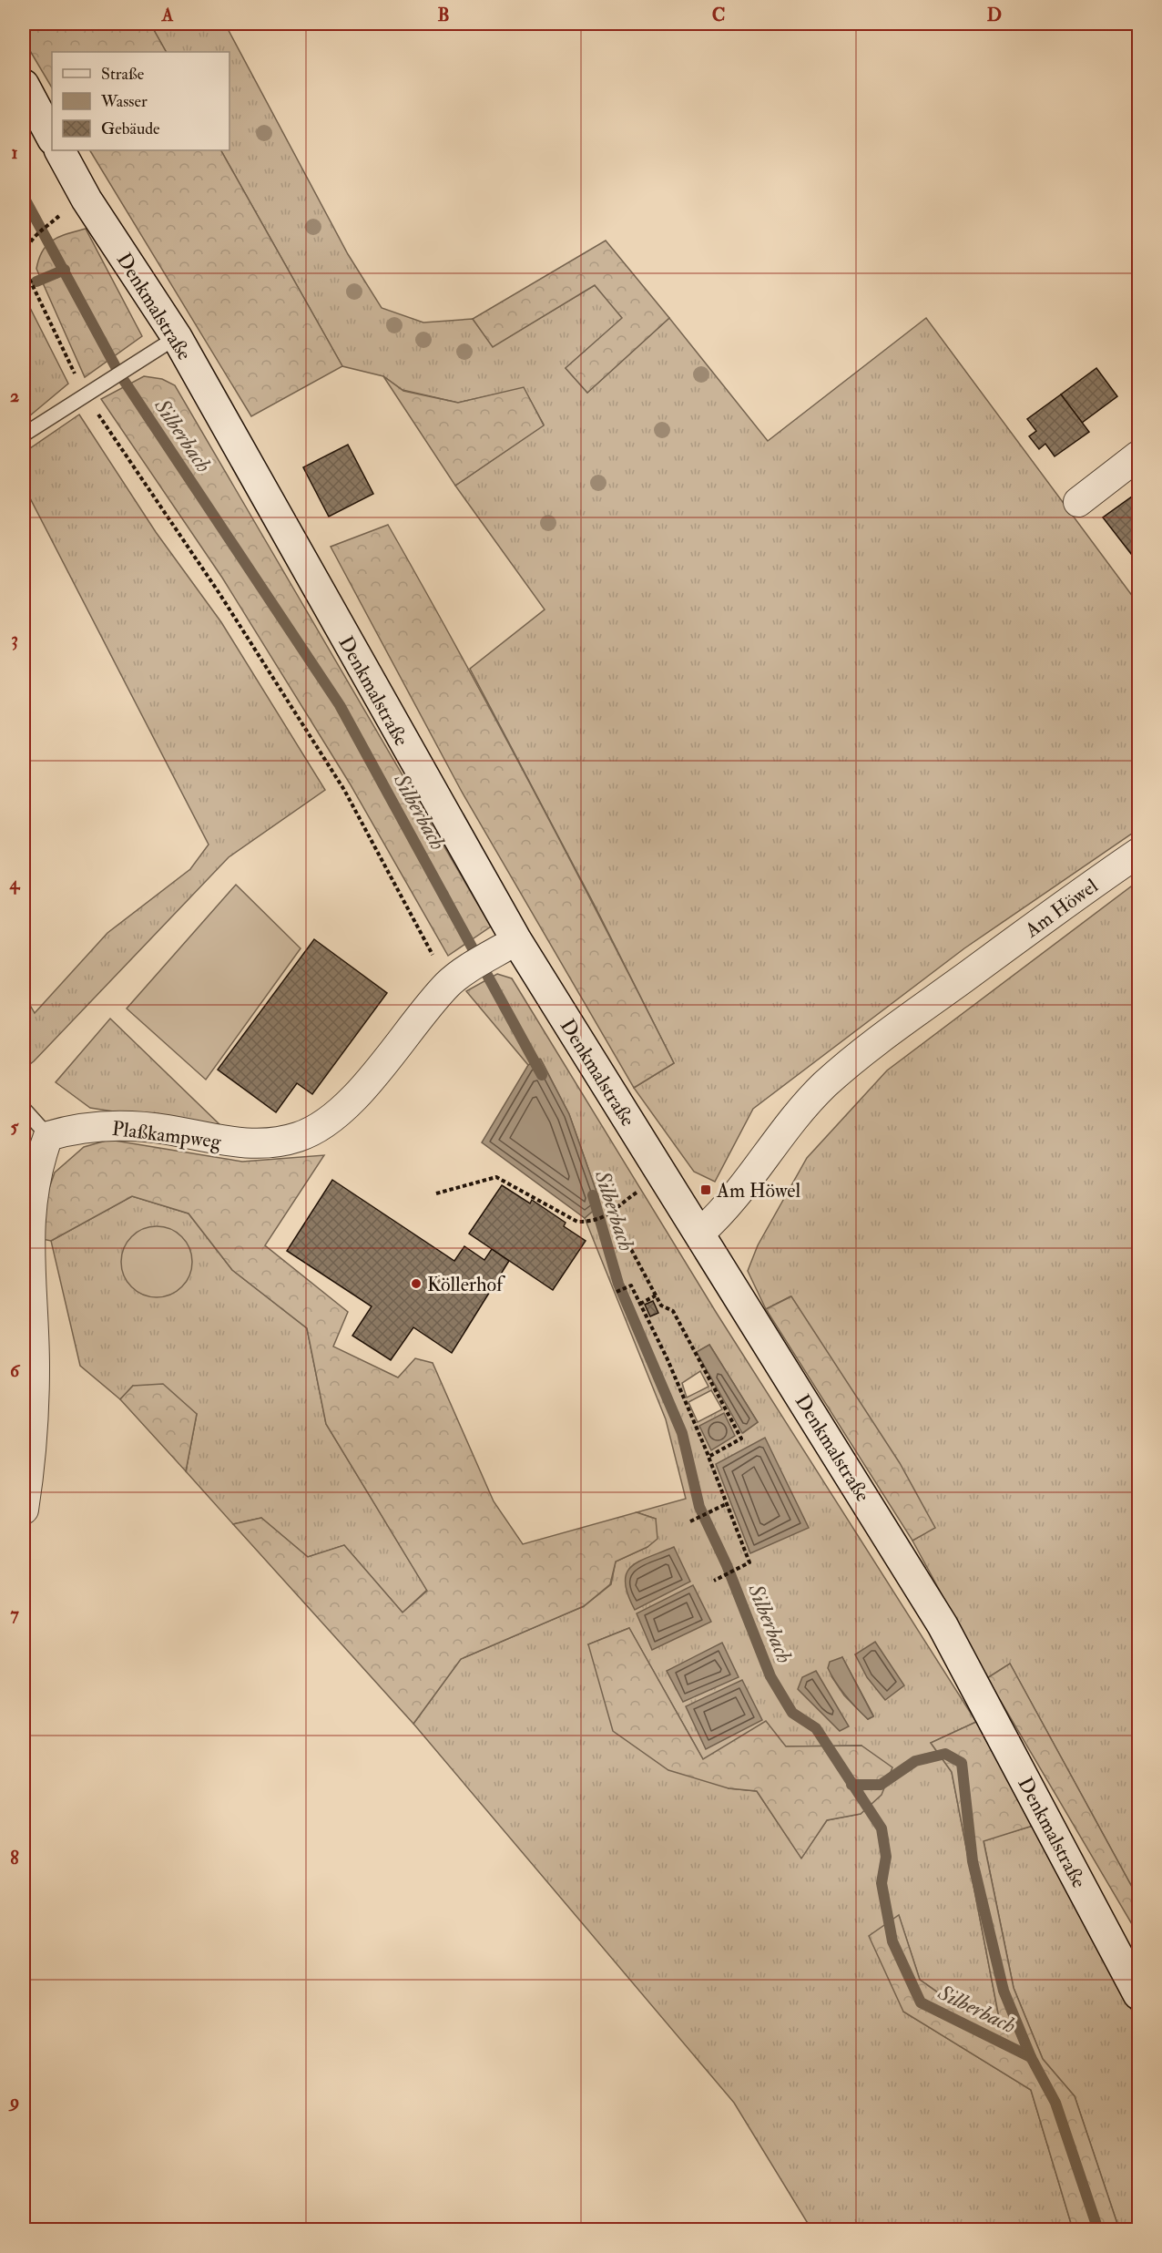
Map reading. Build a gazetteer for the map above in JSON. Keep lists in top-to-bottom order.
{
  "streets": {
    "main road": ["Denkmalstraße"],
    "street": ["Am Höwel", "Plaßkampweg"]
  },
  "crossings": [
    ["Denkmalstraße", "Am Höwel"],
    ["Denkmalstraße", "Plaßkampweg"]
  ],
  "water": ["Silberbach"],
  "places": {
    "transit": ["Am Höwel"],
    "other": ["Köllerhof"]
  },
  "legend": ["Straße", "Wasser", "Gebäude"],
  "grid": {
    "columns": [
      "A",
      "B",
      "C",
      "D"
    ],
    "rows": [
      "1",
      "2",
      "3",
      "4",
      "5",
      "6",
      "7",
      "8",
      "9"
    ]
  }
}
